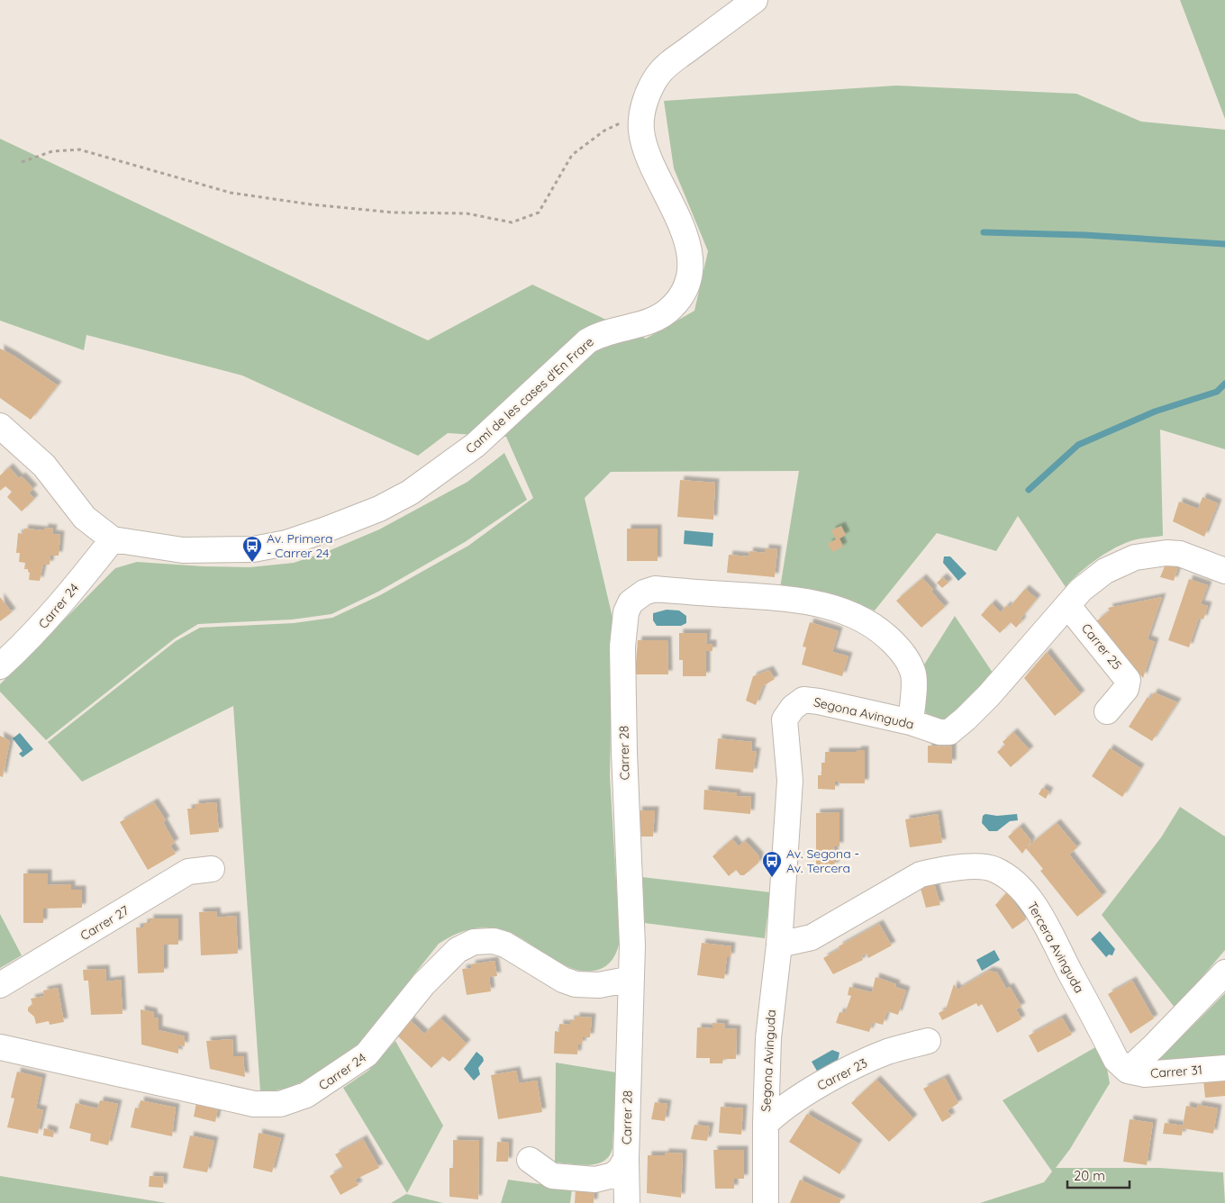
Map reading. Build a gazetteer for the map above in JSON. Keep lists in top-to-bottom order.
{
  "streets": {
    "street": [
      "Camí de les cases d'En Frare",
      "Carrer 24",
      "Carrer 25",
      "Segona Avinguda",
      "Carrer 28",
      "Carrer 27",
      "Tercera Avinguda",
      "Carrer 31",
      "Carrer 23"
    ]
  },
  "crossings": [
    ["Camí de les cases d'En Frare", "Carrer 24"],
    ["Carrer 24", "Carrer 28"],
    ["Carrer 25", "Segona Avinguda"],
    ["Segona Avinguda", "Carrer 28"],
    ["Segona Avinguda", "Tercera Avinguda"],
    ["Segona Avinguda", "Carrer 23"],
    ["Tercera Avinguda", "Carrer 31"]
  ],
  "places": {
    "bus stop": ["Av. Primera - Carrer 24", "Av. Segona - Av. Tercera"]
  },
  "scale_bar": "20 m"
}
